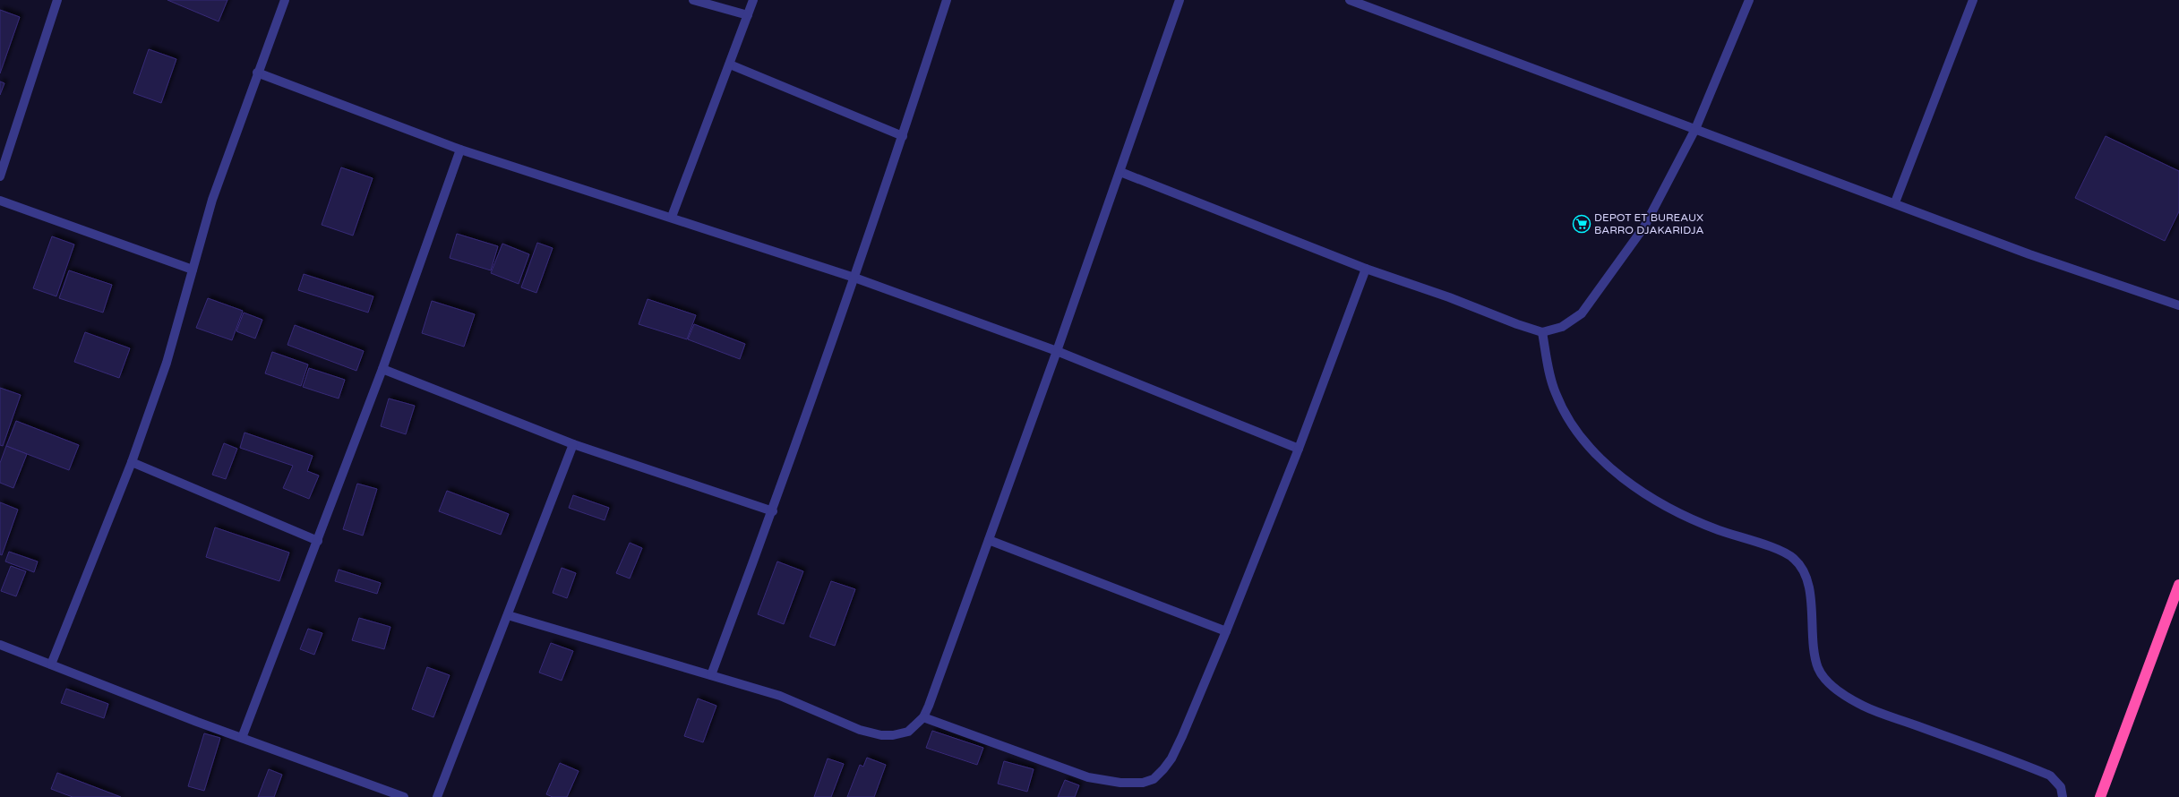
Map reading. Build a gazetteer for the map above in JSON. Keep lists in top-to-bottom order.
{
  "places": {
    "supermarket": ["DEPOT ET BUREAUX BARRO DJAKARIDJA"]
  }
}
